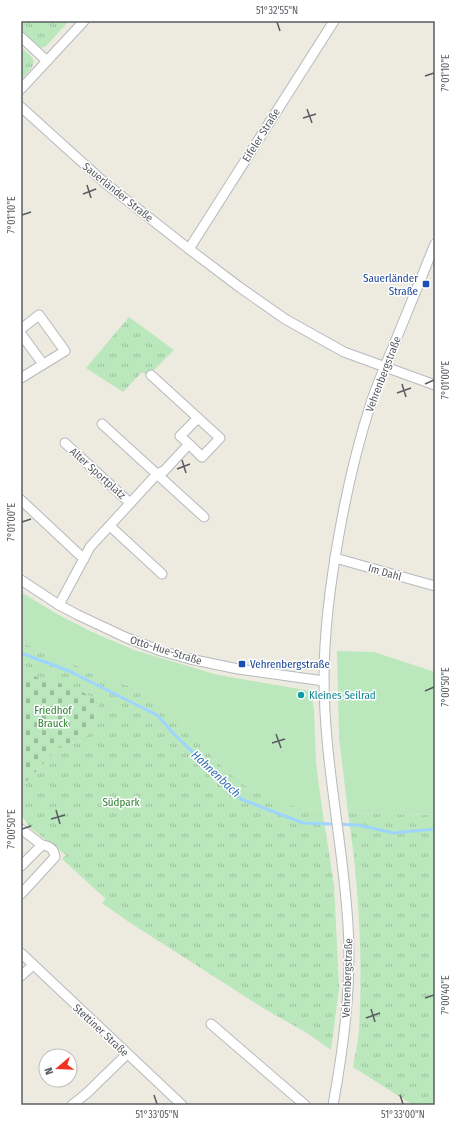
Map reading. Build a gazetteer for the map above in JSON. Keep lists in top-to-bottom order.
{
  "streets": {
    "street": [
      "Eifeler Straße",
      "Sauerländer Straße",
      "Vehrenbergstraße",
      "Alter Sportplatz",
      "Im Dahl",
      "Otto-Hue-Straße",
      "Stettiner Straße"
    ]
  },
  "crossings": [
    ["Eifeler Straße", "Sauerländer Straße"],
    ["Sauerländer Straße", "Vehrenbergstraße"],
    ["Vehrenbergstraße", "Im Dahl"],
    ["Vehrenbergstraße", "Otto-Hue-Straße"],
    ["Alter Sportplatz", "Otto-Hue-Straße"]
  ],
  "water": ["Hahnenbach"],
  "parks": ["Friedhof Brauck", "Südpark"],
  "places": {
    "transit": ["Sauerländer Straße", "Vehrenbergstraße"],
    "other": ["Kleines Seilrad"]
  },
  "north": "left",
  "coordinates": [
    "51°32'55\"N",
    "7°01'10\"E",
    "7°01'00\"E",
    "7°00'50\"E",
    "7°00'40\"E",
    "51°33'05\"N",
    "51°33'00\"N"
  ]
}
